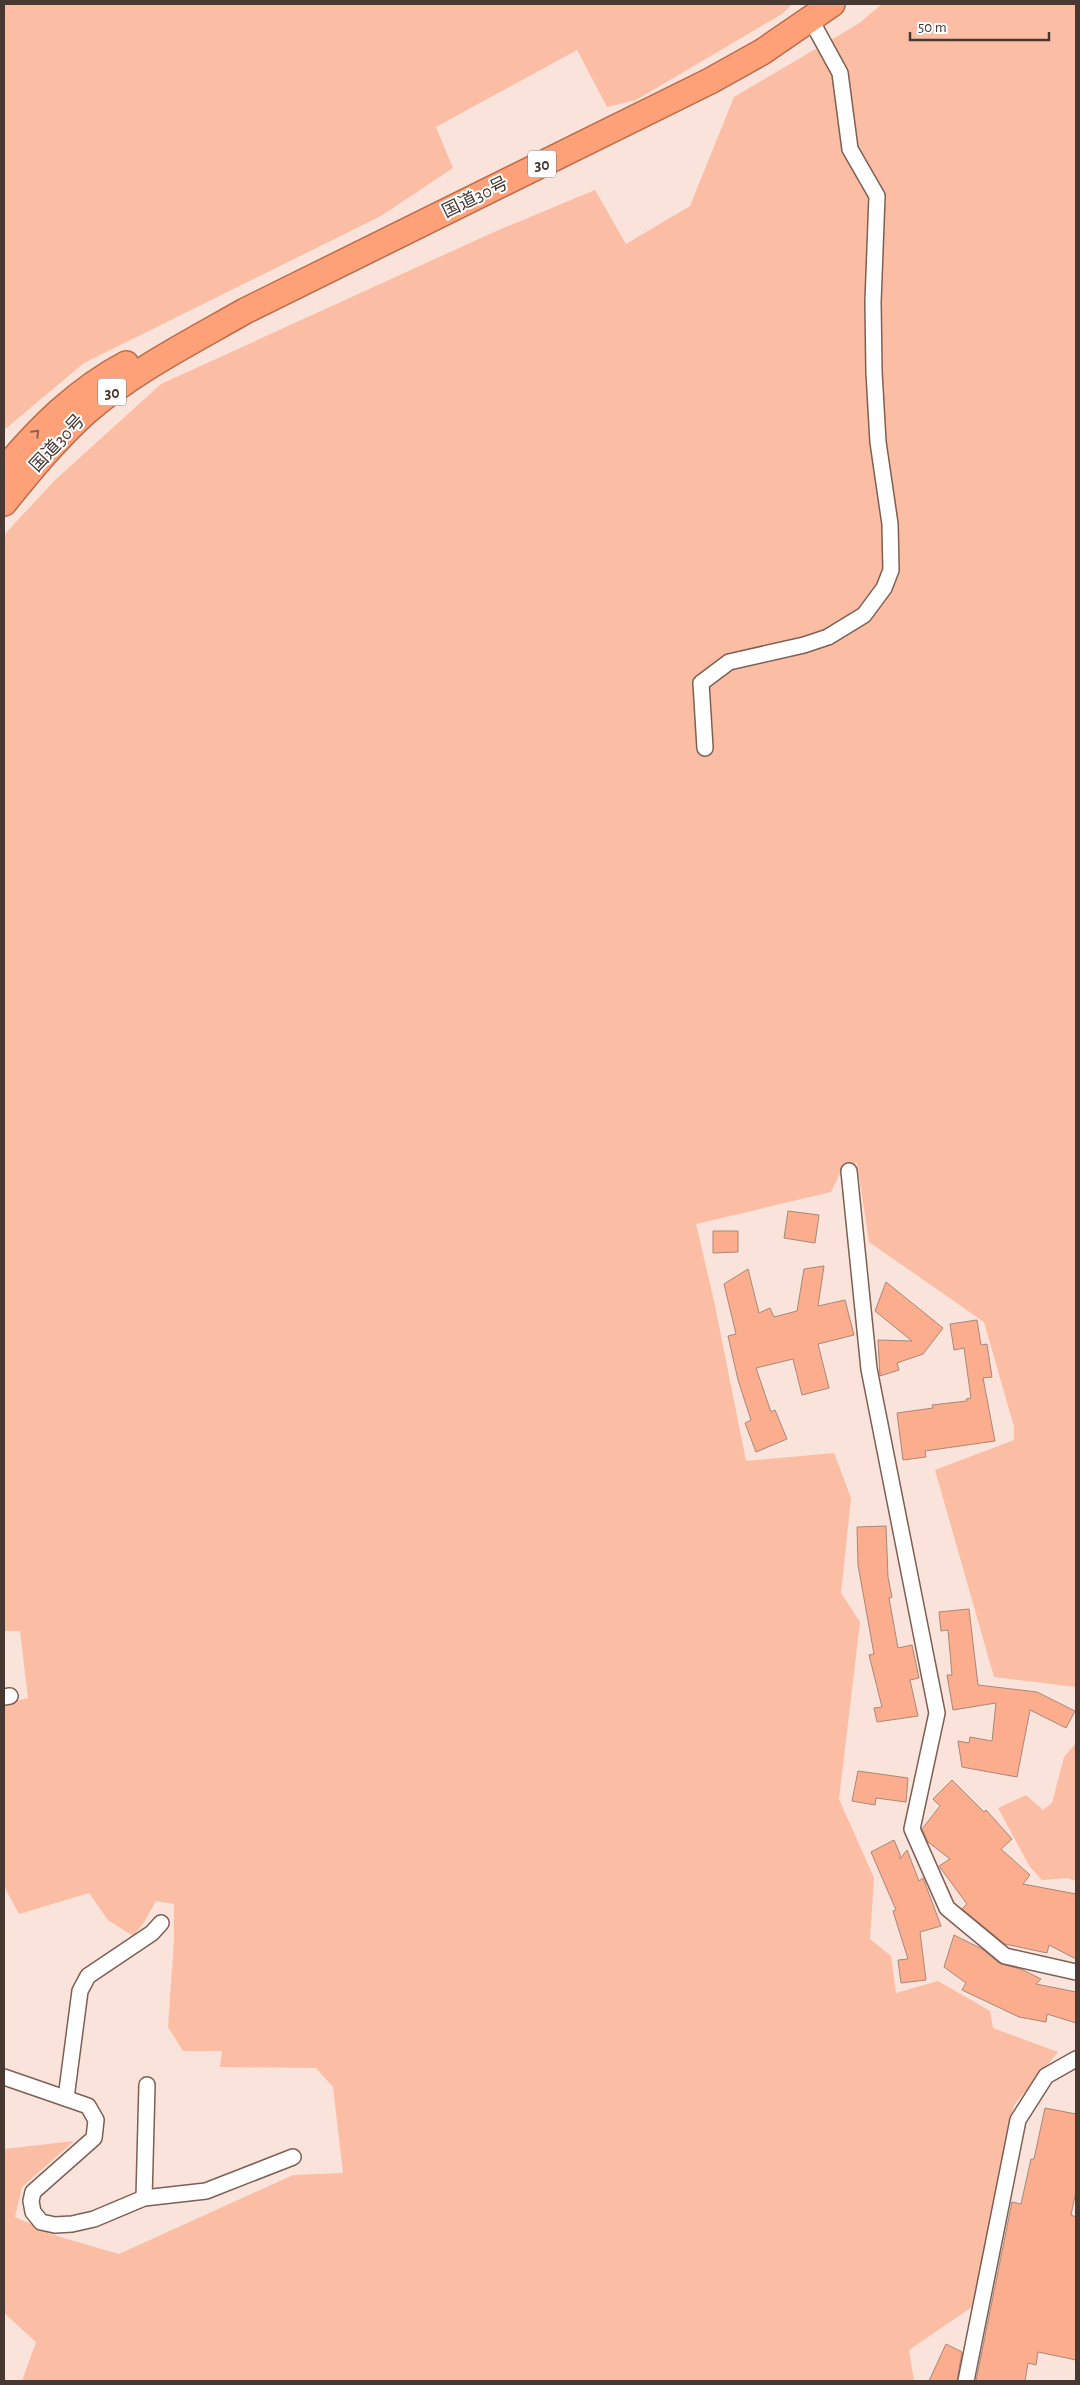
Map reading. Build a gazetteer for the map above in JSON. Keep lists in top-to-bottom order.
{
  "streets": {
    "highway": ["30", "国道30号"]
  },
  "scale_bar": "50 m"
}
